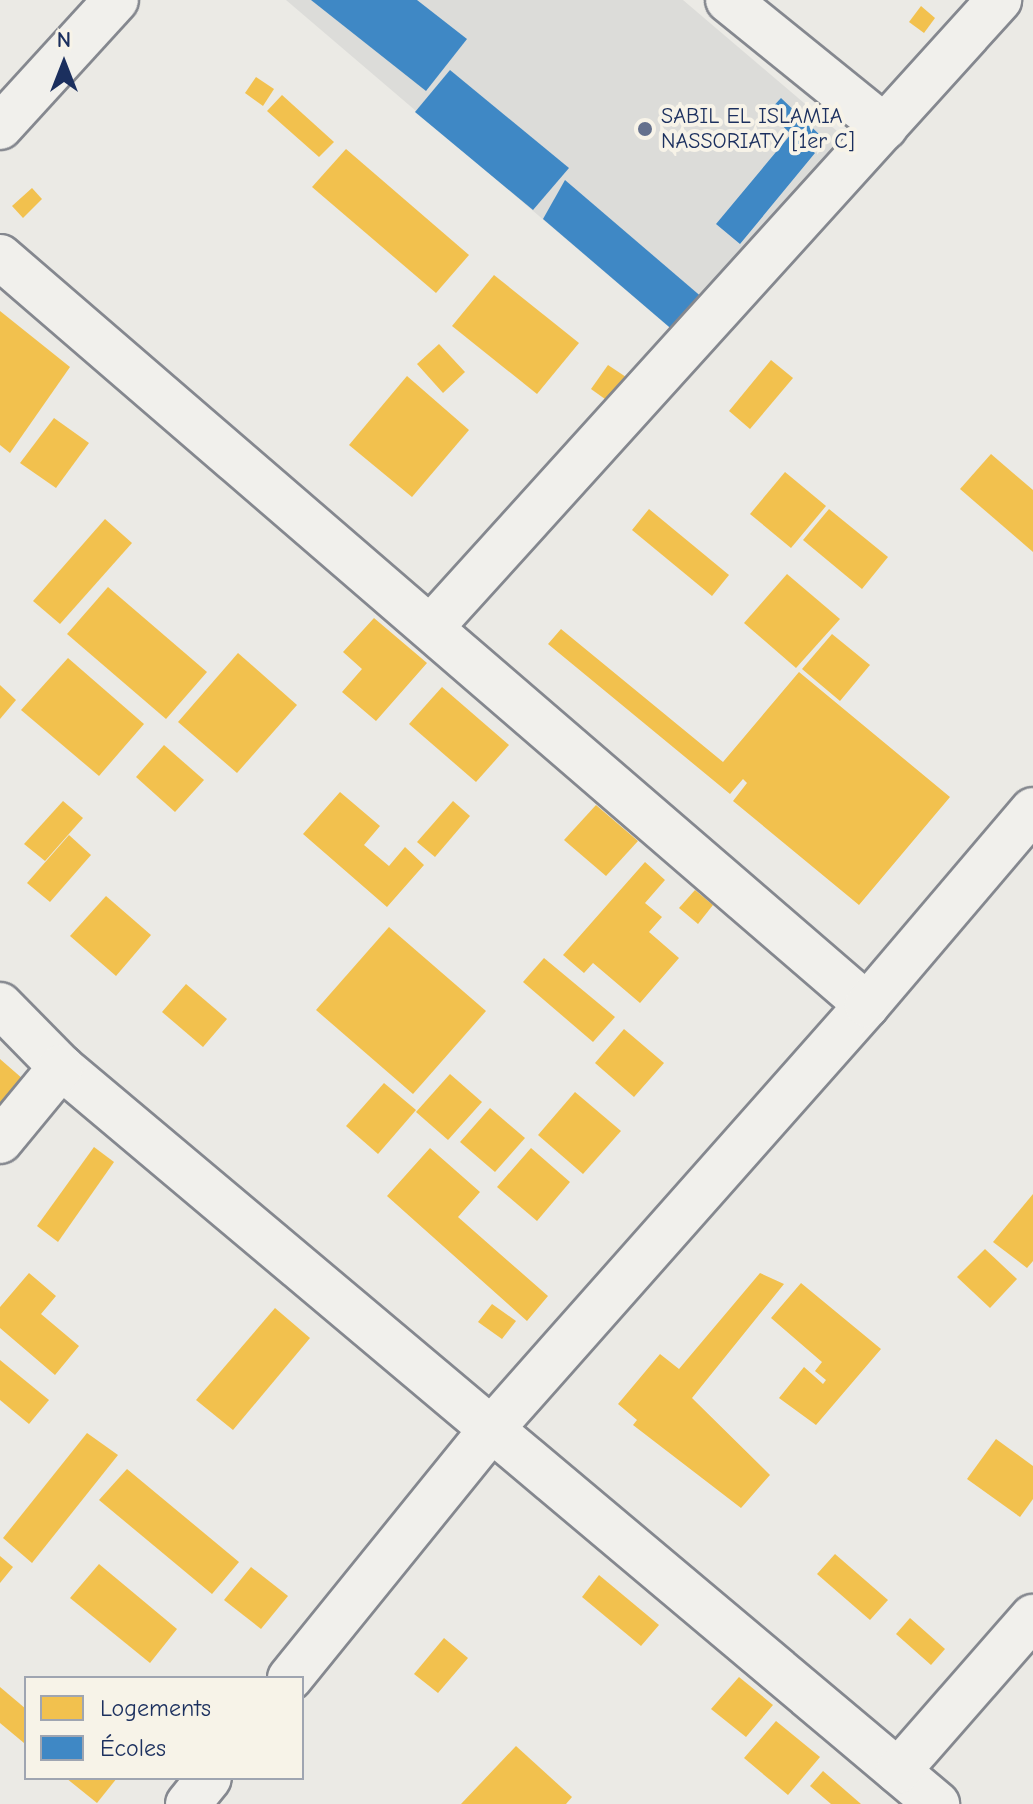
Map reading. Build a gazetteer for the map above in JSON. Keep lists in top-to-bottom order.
{
  "places": ["SABIL EL ISLAMIA NASSORIATY [1er C]"],
  "legend": ["Logements", "Écoles"],
  "north": "top"
}
